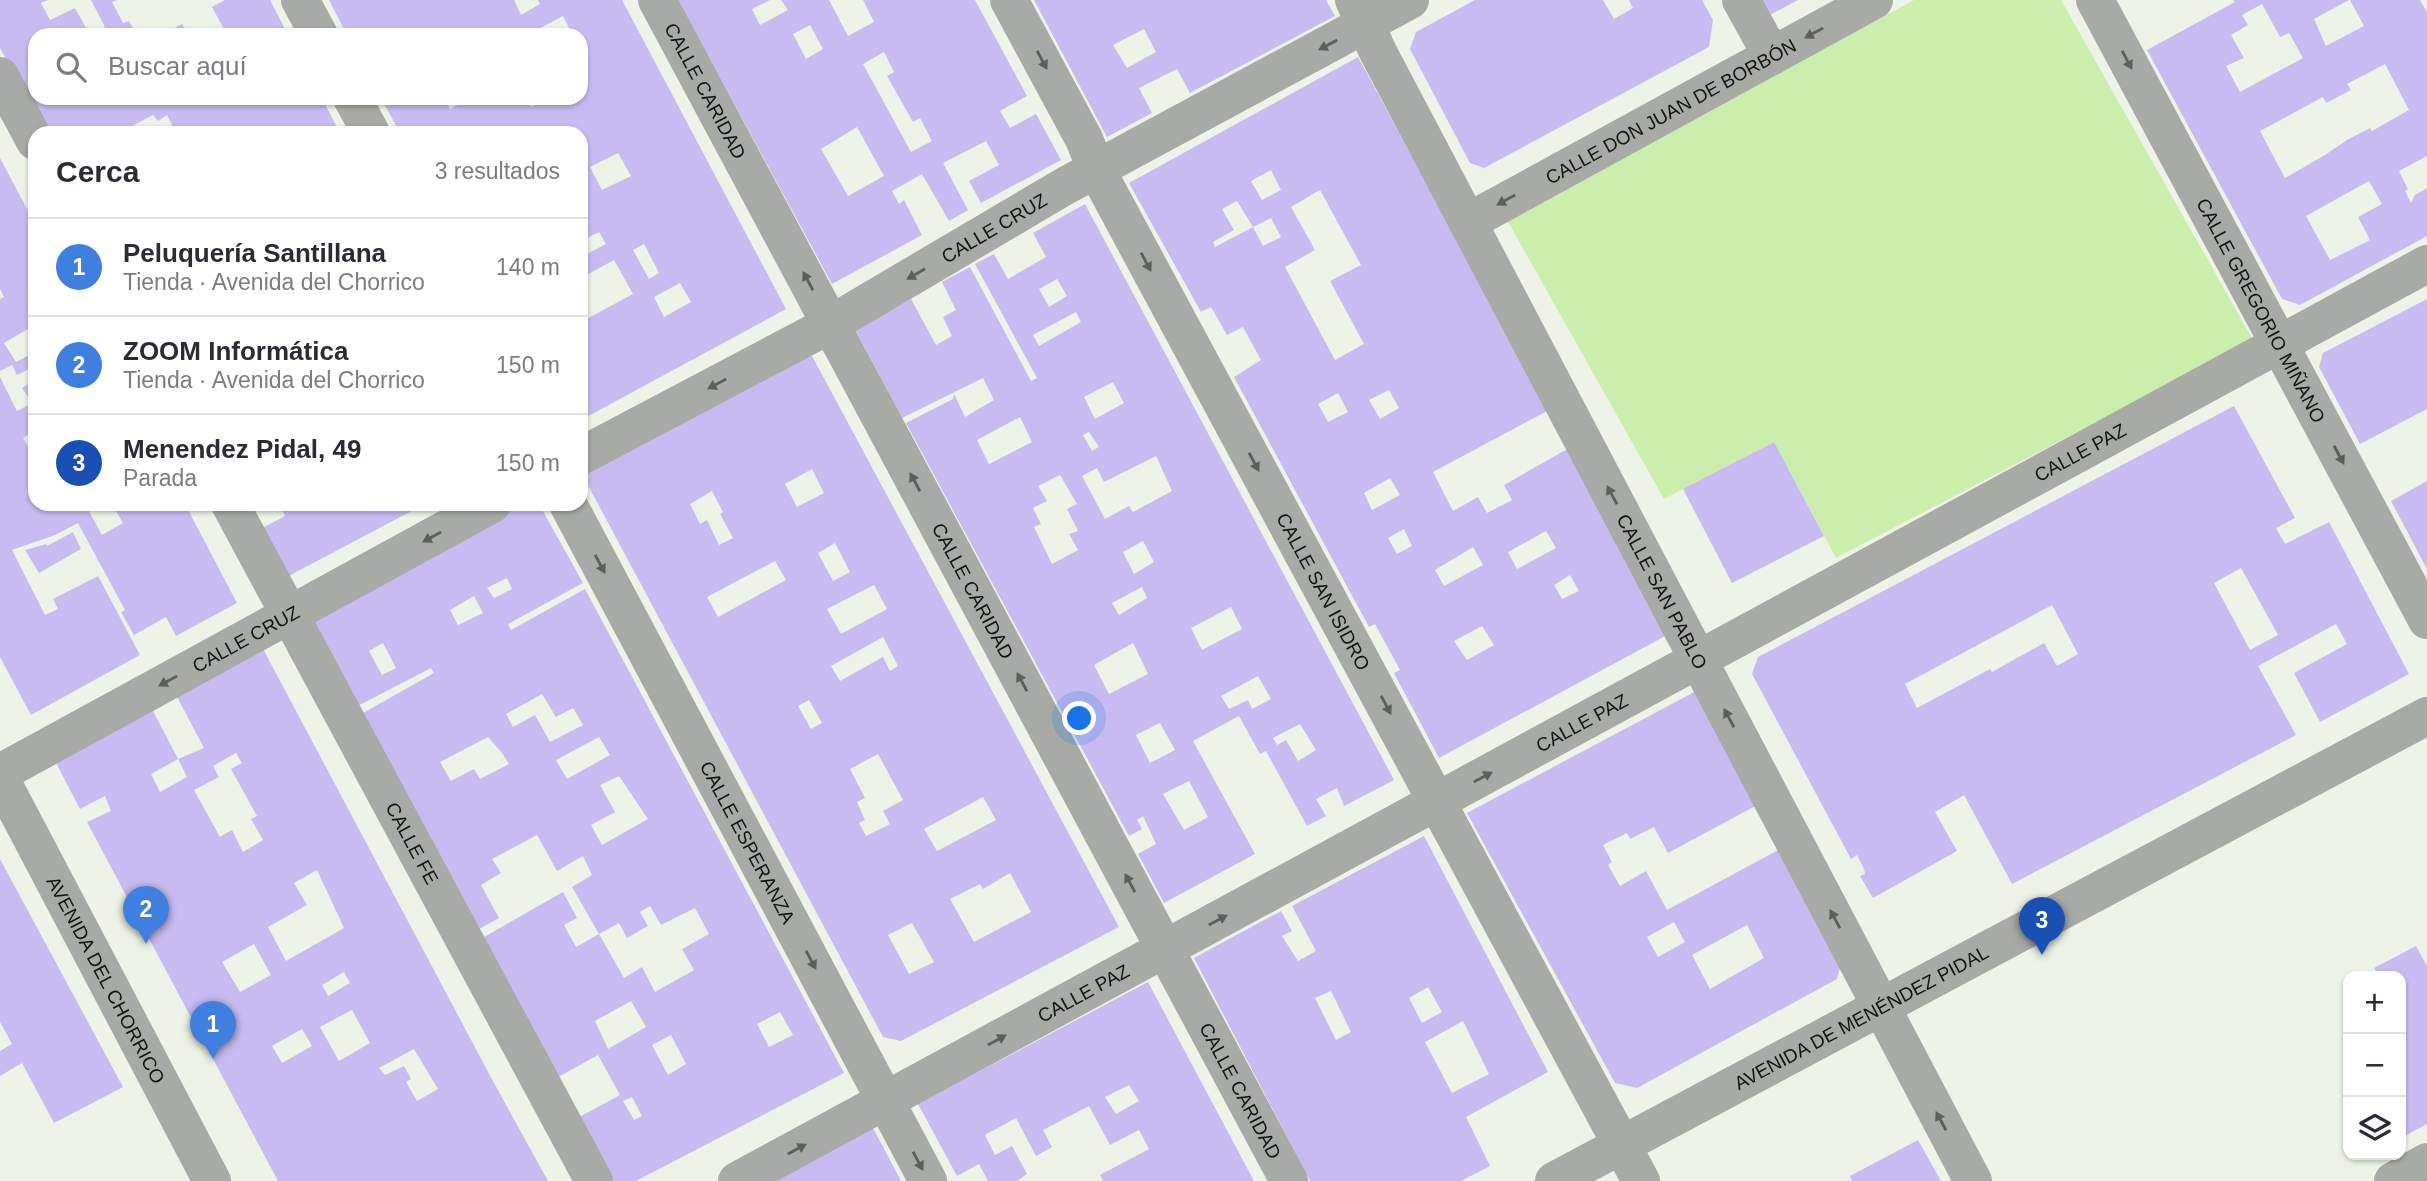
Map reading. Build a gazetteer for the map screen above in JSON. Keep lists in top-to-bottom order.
{
  "streets": {
    "street": [
      "CALLE CARIDAD",
      "CALLE DON JUAN DE BORBÓN",
      "CALLE CRUZ",
      "CALLE GREGORIO MIÑANO",
      "CALLE PAZ",
      "CALLE SAN ISIDRO",
      "CALLE SAN PABLO",
      "CALLE FE",
      "CALLE ESPERANZA",
      "AVENIDA DEL CHORRICO",
      "AVENIDA DE MENÉNDEZ PIDAL"
    ]
  },
  "crossings": [
    ["CALLE CARIDAD", "CALLE CRUZ"],
    ["CALLE CARIDAD", "CALLE PAZ"],
    ["CALLE DON JUAN DE BORBÓN", "CALLE SAN PABLO"],
    ["CALLE CRUZ", "CALLE SAN ISIDRO"],
    ["CALLE CRUZ", "CALLE SAN PABLO"],
    ["CALLE CRUZ", "CALLE FE"],
    ["CALLE GREGORIO MIÑANO", "CALLE PAZ"],
    ["CALLE PAZ", "CALLE SAN ISIDRO"],
    ["CALLE PAZ", "CALLE SAN PABLO"],
    ["CALLE PAZ", "CALLE ESPERANZA"],
    ["CALLE SAN ISIDRO", "AVENIDA DE MENÉNDEZ PIDAL"],
    ["CALLE SAN PABLO", "AVENIDA DE MENÉNDEZ PIDAL"]
  ],
  "one_way": [
    "CALLE CARIDAD",
    "CALLE DON JUAN DE BORBÓN",
    "CALLE CRUZ",
    "CALLE GREGORIO MIÑANO",
    "CALLE PAZ",
    "CALLE SAN ISIDRO",
    "CALLE SAN PABLO",
    "CALLE ESPERANZA"
  ],
  "page": {
    "search": "Buscar aquí",
    "heading": ["Cerca", "3 resultados"],
    "list": [
      {
        "mark": "1",
        "name": "Peluquería Santillana",
        "note": "Tienda · Avenida del Chorrico",
        "value": "140 m"
      },
      {
        "mark": "2",
        "name": "ZOOM Informática",
        "note": "Tienda · Avenida del Chorrico",
        "value": "150 m"
      },
      {
        "mark": "3",
        "name": "Menendez Pidal, 49",
        "note": "Parada",
        "value": "150 m"
      }
    ],
    "pins": ["2", "3", "1"],
    "map_buttons": ["+", "−"]
  }
}
